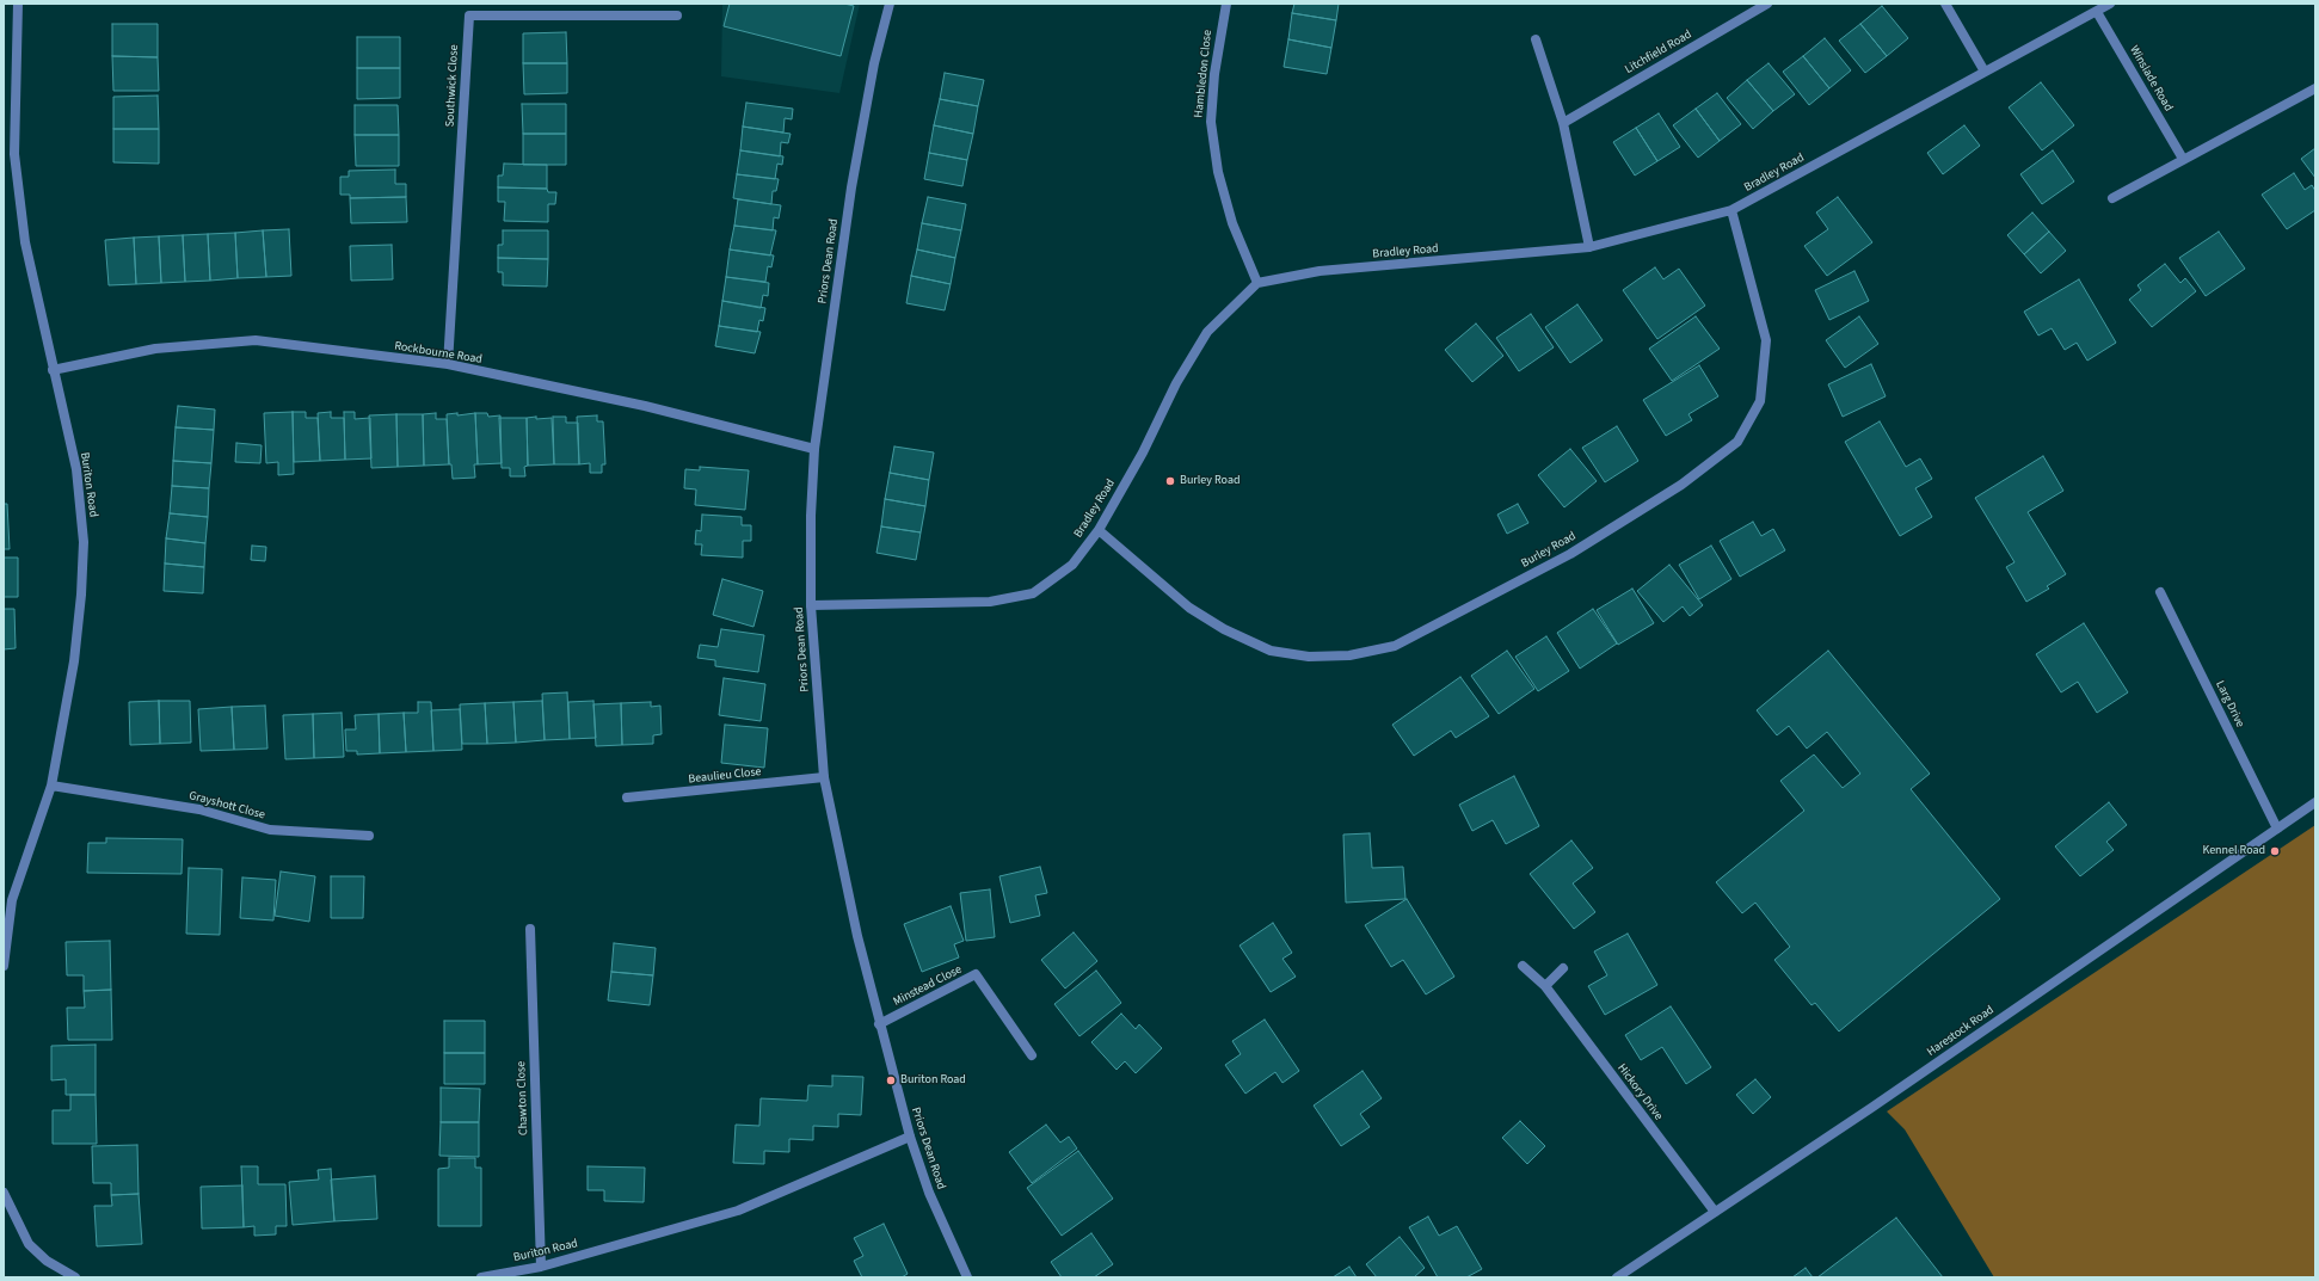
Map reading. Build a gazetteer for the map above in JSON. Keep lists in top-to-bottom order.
{
  "streets": {
    "street": [
      "Litchfield Road",
      "Hambledon Close",
      "Winslade Road",
      "Southwick Close",
      "Bradley Road",
      "Priors Dean Road",
      "Rockbourne Road",
      "Buriton Road",
      "Burley Road",
      "Larg Drive",
      "Beaulieu Close",
      "Grayshott Close",
      "Minstead Close",
      "Harestock Road",
      "Hickory Drive",
      "Chawton Close"
    ]
  },
  "crossings": [
    ["Hambledon Close", "Bradley Road"],
    ["Winslade Road", "Bradley Road"],
    ["Southwick Close", "Rockbourne Road"],
    ["Bradley Road", "Priors Dean Road"],
    ["Bradley Road", "Burley Road"],
    ["Priors Dean Road", "Rockbourne Road"],
    ["Priors Dean Road", "Buriton Road"],
    ["Priors Dean Road", "Beaulieu Close"],
    ["Priors Dean Road", "Minstead Close"],
    ["Rockbourne Road", "Buriton Road"],
    ["Buriton Road", "Grayshott Close"],
    ["Buriton Road", "Chawton Close"],
    ["Larg Drive", "Harestock Road"],
    ["Harestock Road", "Hickory Drive"]
  ],
  "places": ["Burley Road", "Kennel Road", "Buriton Road"]
}
